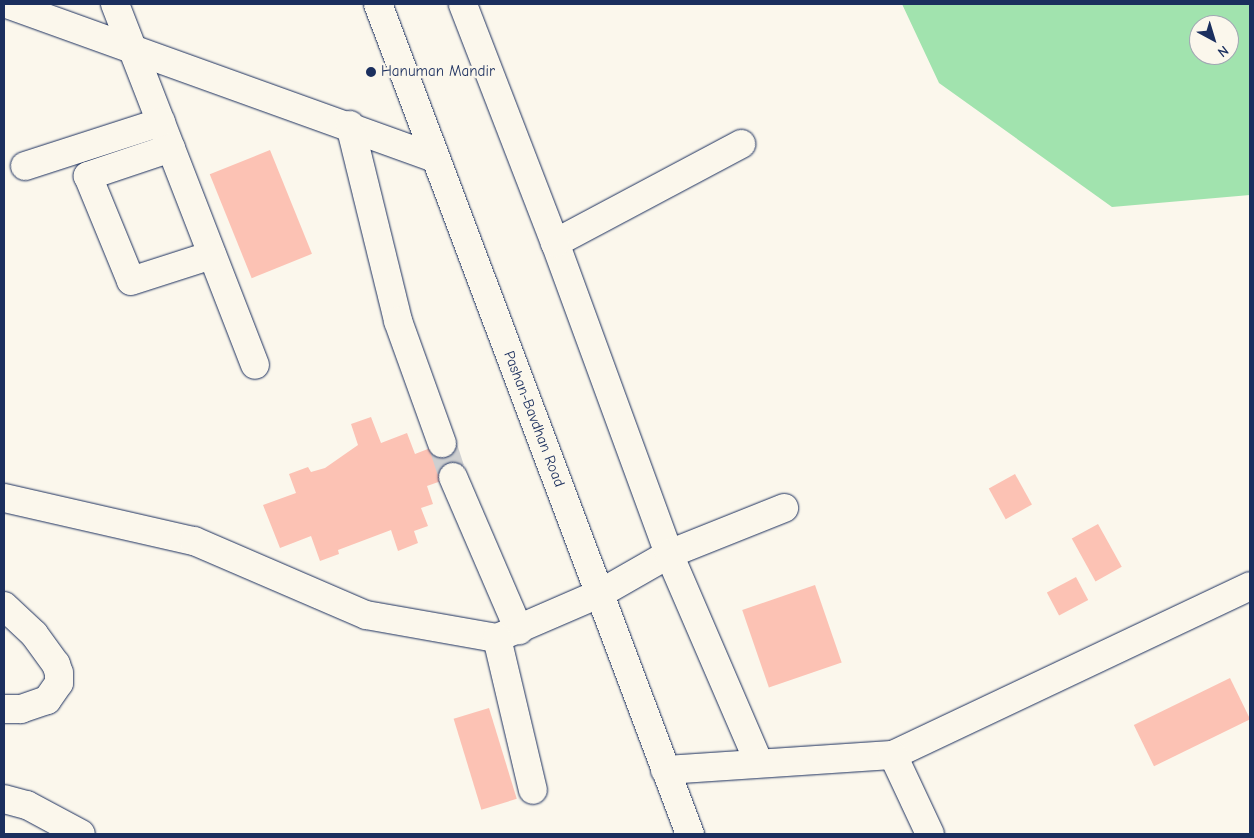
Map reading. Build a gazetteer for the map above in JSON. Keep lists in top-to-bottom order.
{
  "streets": {
    "main road": ["Pashan-Bavdhan Road"]
  },
  "places": ["Hanuman Mandir"],
  "north": "bottom right"
}
